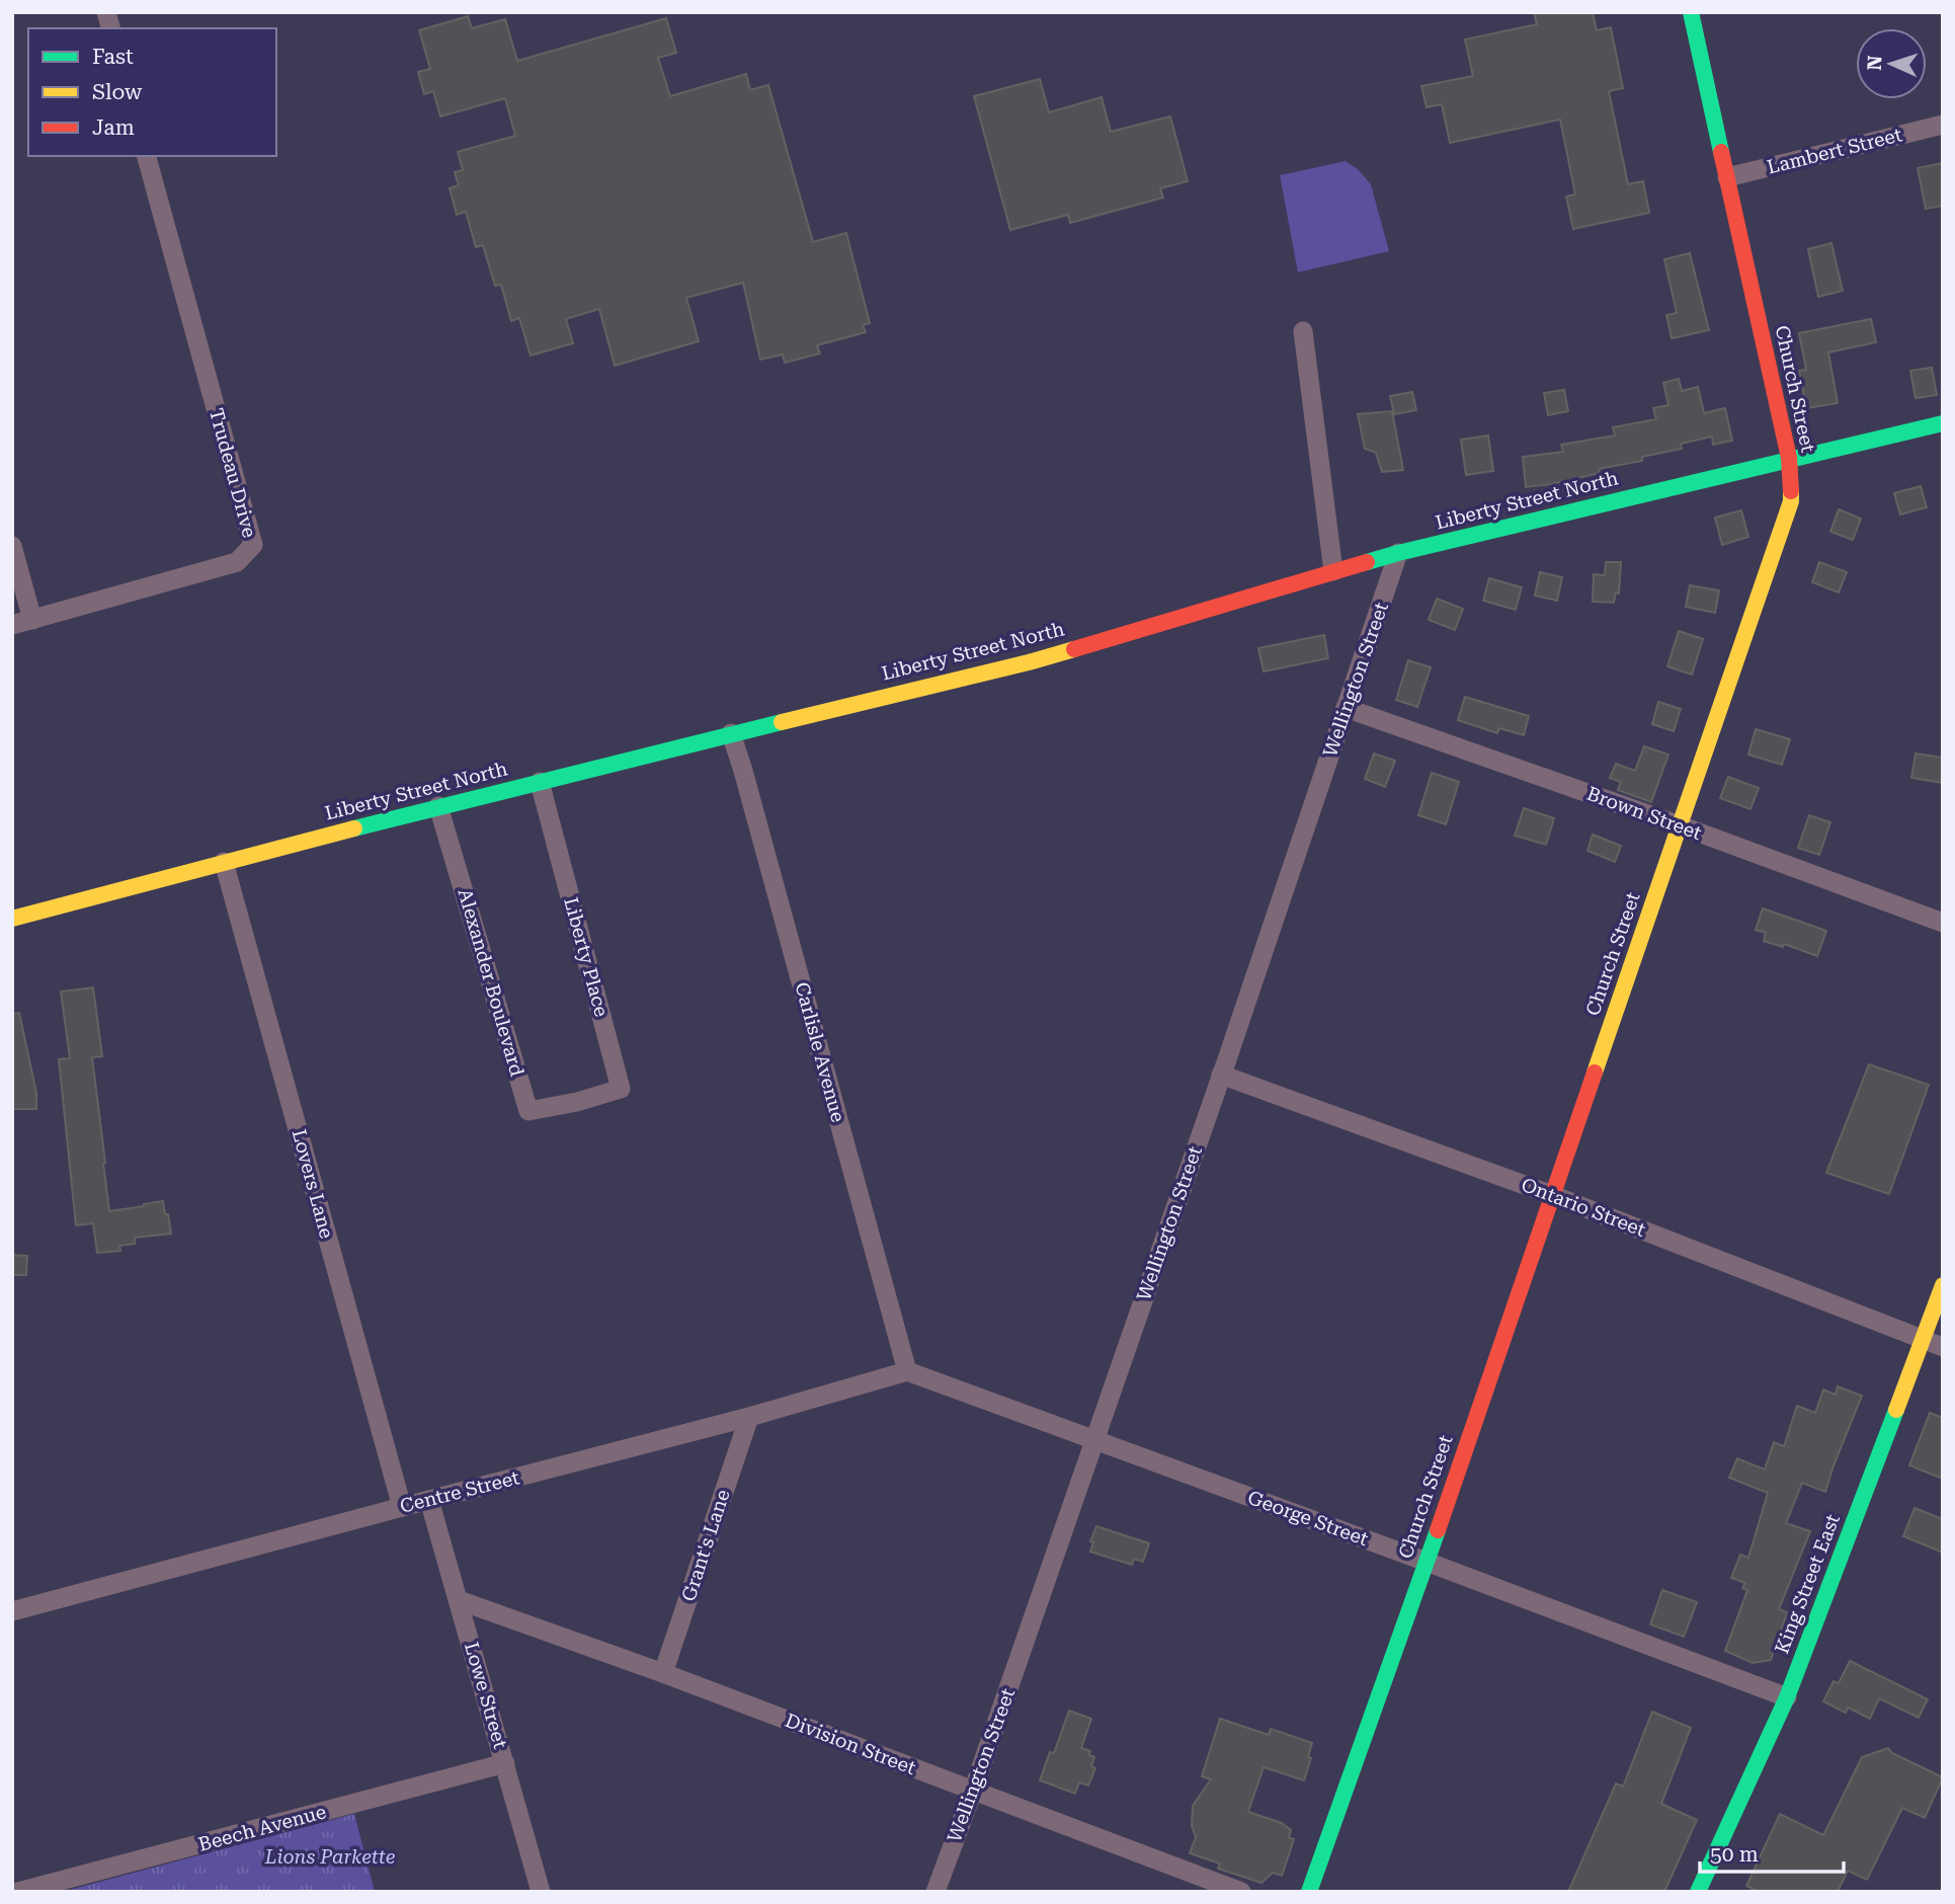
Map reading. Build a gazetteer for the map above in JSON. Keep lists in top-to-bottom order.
{
  "streets": {
    "main road": ["Church Street", "Liberty Street North", "King Street East"],
    "street": [
      "Lambert Street",
      "Trudeau Drive",
      "Wellington Street",
      "Brown Street",
      "Liberty Place",
      "Alexander Boulevard",
      "Carlisle Avenue",
      "Lovers Lane",
      "Ontario Street",
      "Centre Street",
      "George Street",
      "Grant's Lane",
      "Lowe Street",
      "Division Street",
      "Beech Avenue"
    ]
  },
  "crossings": [
    ["Lambert Street", "Church Street"],
    ["Church Street", "Liberty Street North"],
    ["Church Street", "Brown Street"],
    ["Church Street", "Ontario Street"],
    ["Church Street", "George Street"],
    ["Liberty Street North", "Wellington Street"],
    ["Liberty Street North", "Liberty Place"],
    ["Liberty Street North", "Alexander Boulevard"],
    ["Liberty Street North", "Carlisle Avenue"],
    ["Liberty Street North", "Lovers Lane"],
    ["Wellington Street", "Brown Street"],
    ["Wellington Street", "Ontario Street"],
    ["Wellington Street", "George Street"],
    ["Wellington Street", "Division Street"],
    ["Liberty Place", "Alexander Boulevard"],
    ["Carlisle Avenue", "Centre Street"],
    ["Carlisle Avenue", "George Street"],
    ["Lovers Lane", "Centre Street"],
    ["Ontario Street", "King Street East"],
    ["Centre Street", "George Street"],
    ["Centre Street", "Grant's Lane"],
    ["Centre Street", "Lowe Street"],
    ["George Street", "King Street East"],
    ["Grant's Lane", "Division Street"],
    ["Lowe Street", "Division Street"],
    ["Lowe Street", "Beech Avenue"]
  ],
  "parks": ["Lions Parkette"],
  "legend": ["Fast", "Slow", "Jam"],
  "scale_bar": "50 m",
  "north": "left"
}
